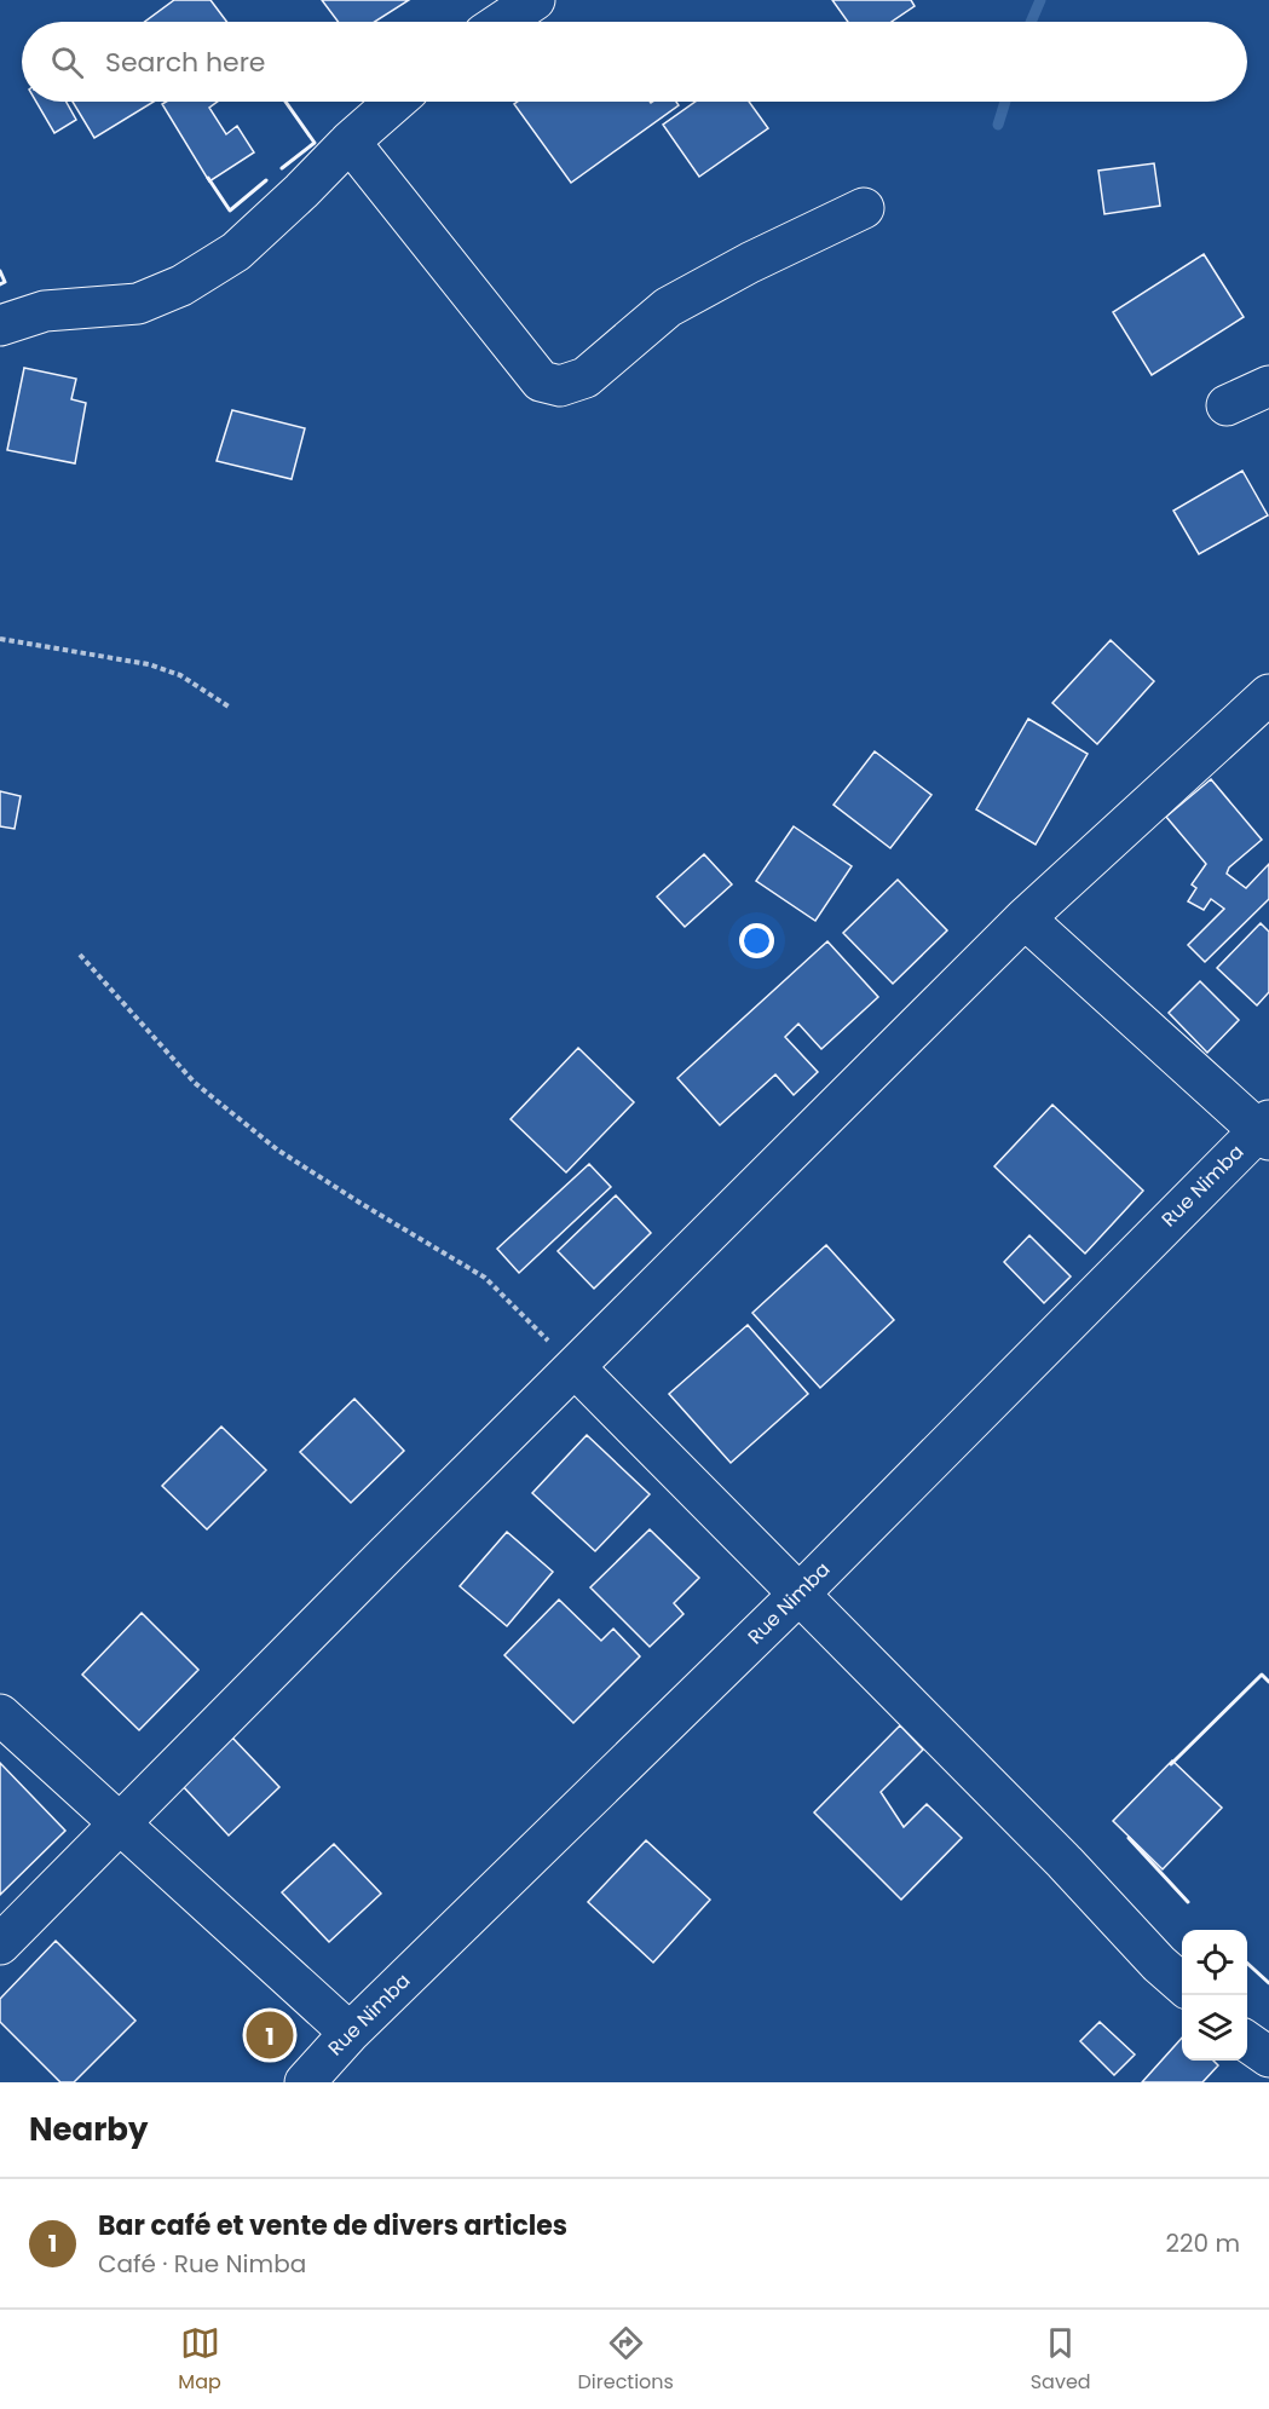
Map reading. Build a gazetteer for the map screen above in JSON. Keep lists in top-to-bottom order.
{
  "streets": {
    "street": ["Rue Nimba"]
  },
  "page": {
    "search": "Search here",
    "pins": "1",
    "heading": "Nearby",
    "list": [
      {
        "mark": "1",
        "name": "Bar café et vente de divers articles",
        "note": "Café · Rue Nimba",
        "value": "220 m"
      }
    ],
    "nav": ["Map", "Directions", "Saved"]
  }
}
